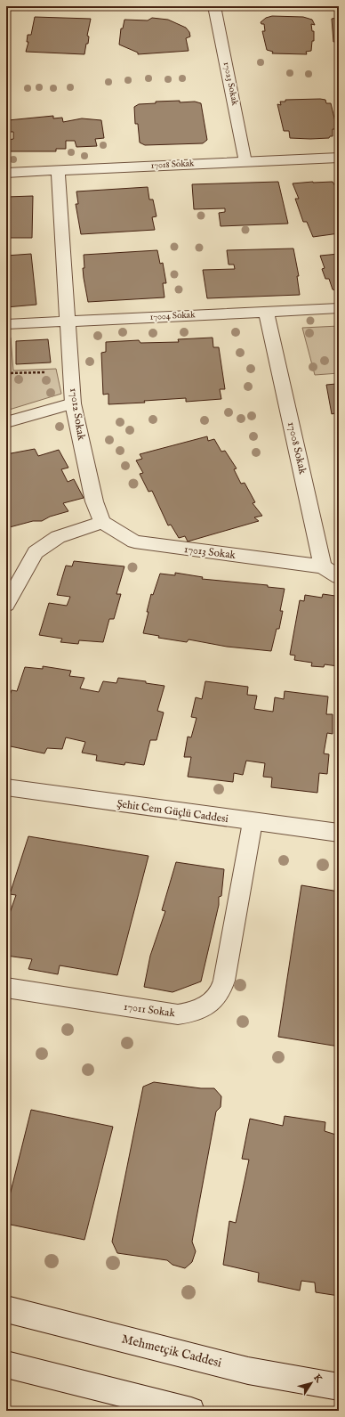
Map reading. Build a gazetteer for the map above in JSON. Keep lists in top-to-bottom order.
{
  "streets": {
    "street": [
      "17018 Sokak",
      "17004 Sokak",
      "17012 Sokak",
      "17008 Sokak",
      "17013 Sokak",
      "Şehit Cem Güçlü Caddesi",
      "Mehmetçik Caddesi"
    ],
    "lane": ["17023 Sokak", "17011 Sokak"]
  },
  "crossings": [
    ["17023 Sokak", "17018 Sokak"],
    ["17018 Sokak", "17012 Sokak"],
    ["17004 Sokak", "17012 Sokak"],
    ["17004 Sokak", "17008 Sokak"],
    ["17012 Sokak", "17013 Sokak"],
    ["17008 Sokak", "17013 Sokak"],
    ["Şehit Cem Güçlü Caddesi", "17011 Sokak"]
  ],
  "north": "top right"
}
